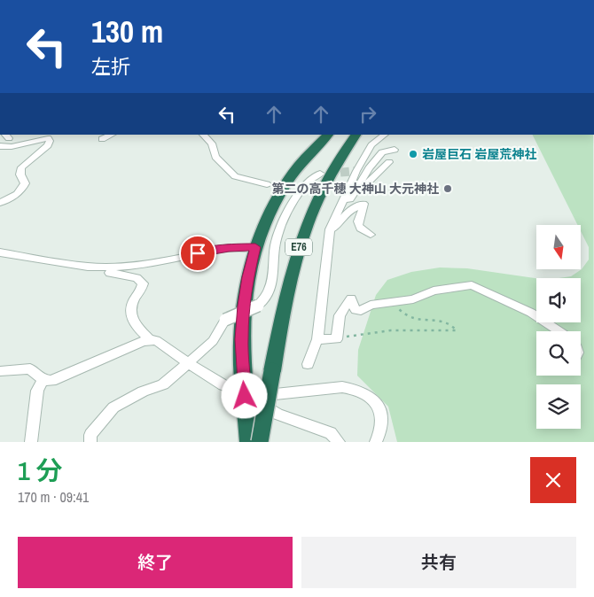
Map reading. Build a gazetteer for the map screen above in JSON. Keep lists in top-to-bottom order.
{
  "streets": {
    "highway": ["E76"]
  },
  "places": ["岩屋巨石 岩屋荒神社", "第二の高千穂 大神山 大元神社"],
  "north": "bottom",
  "page": {
    "turn": ["130 m", "左折"],
    "heading": ["1 分", "170 m · 09:41"],
    "buttons": ["終了", "共有"]
  }
}
